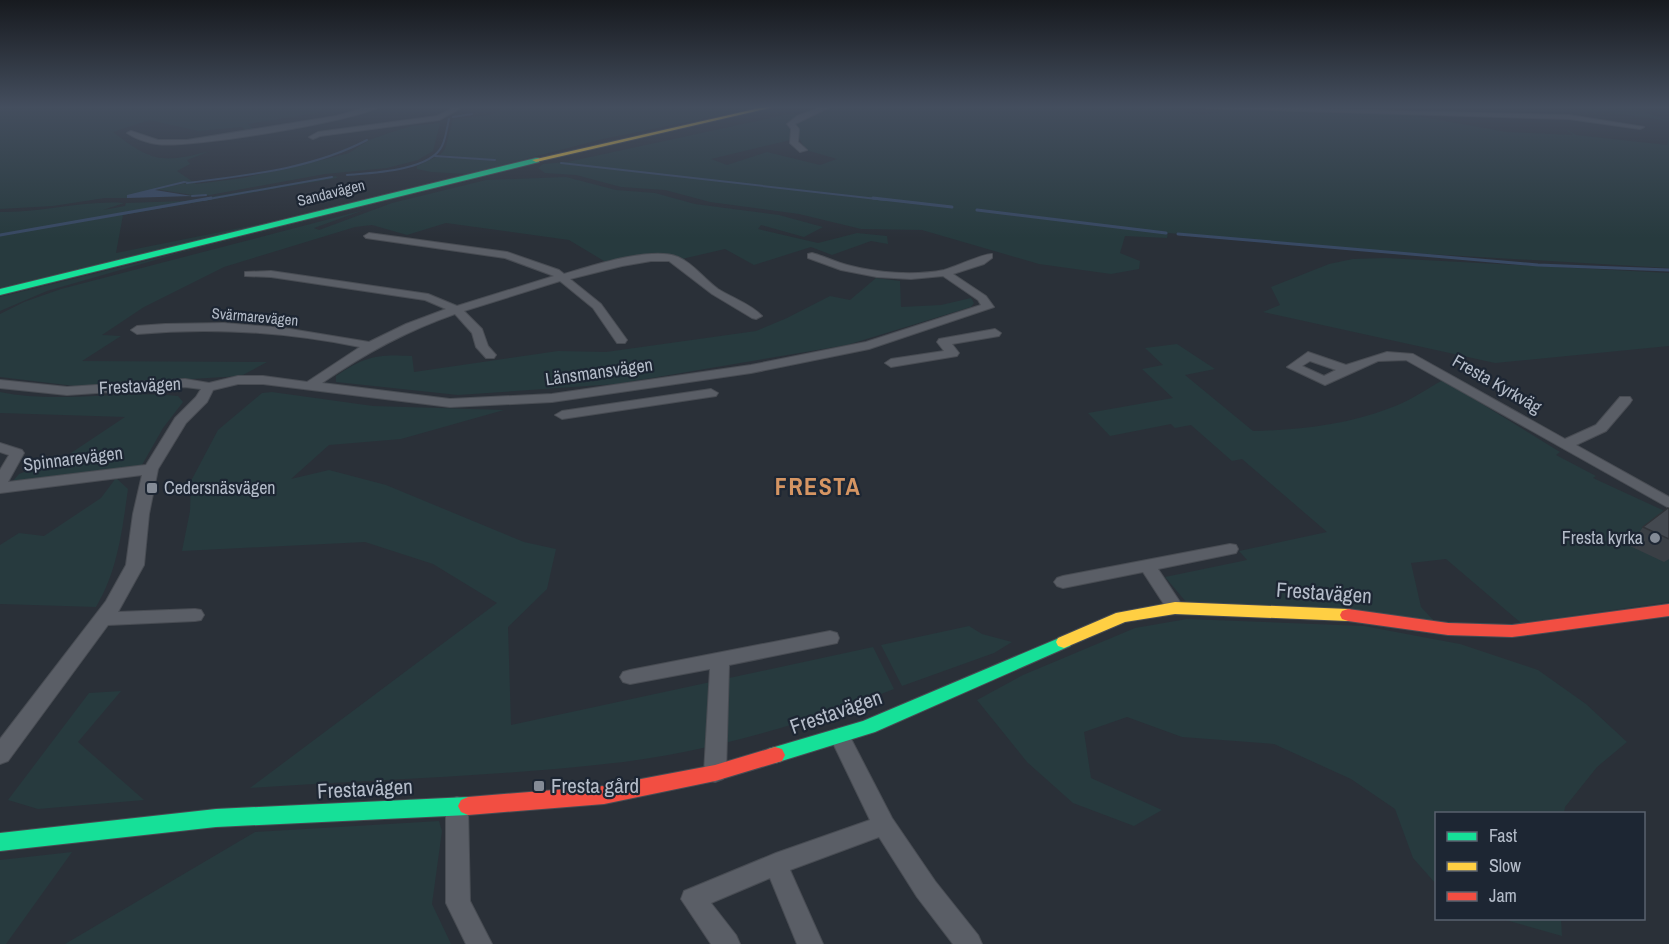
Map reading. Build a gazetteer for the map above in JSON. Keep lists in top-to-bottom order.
{
  "streets": {
    "street": [
      "Sandavägen",
      "Svärmarevägen",
      "Länsmansvägen",
      "Fresta Kyrkväg",
      "Frestavägen",
      "Spinnarevägen"
    ]
  },
  "crossings": [
    ["Länsmansvägen", "Frestavägen"],
    ["Frestavägen", "Spinnarevägen"]
  ],
  "districts": ["FRESTA"],
  "places": {
    "transit": ["Cedersnäsvägen", "Fresta gård"],
    "other": ["Fresta kyrka"]
  },
  "legend": ["Fast", "Slow", "Jam"]
}
